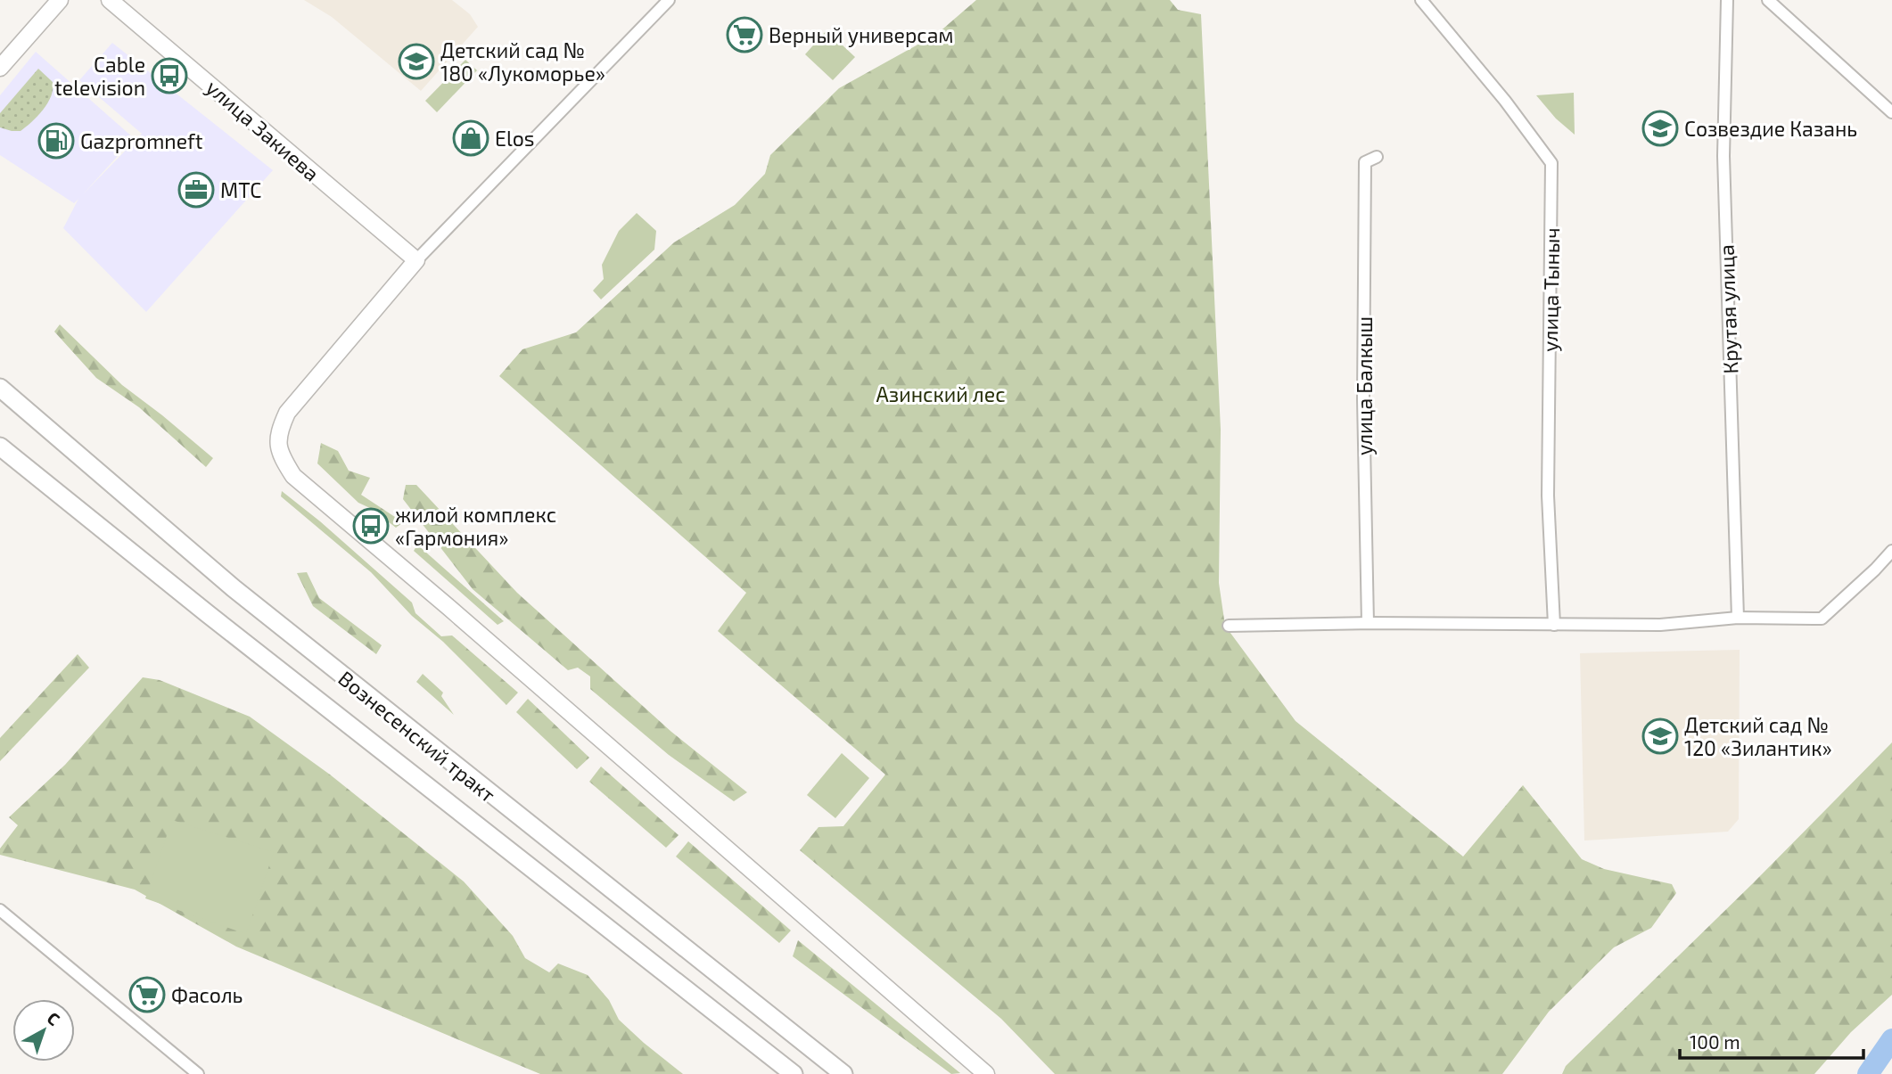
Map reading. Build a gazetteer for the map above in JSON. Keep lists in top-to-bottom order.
{
  "streets": {
    "main road": ["Вознесенский тракт"],
    "street": [
      "улица Закиева",
      "улица Тыныч",
      "Крутая улица",
      "улица Балкыш"
    ]
  },
  "parks": ["Азинский лес"],
  "places": {
    "supermarket": ["Верный универсам", "Фасоль"],
    "school or university": ["Детский сад № 180 «Лукоморье»", "Созвездие Казань", "Детский сад № 120 «Зилантик»"],
    "bus stop": ["Cable television", "жилой комплекс «Гармония»"],
    "shop": ["Elos"],
    "fuel station": ["Gazpromneft"],
    "office": ["МТС"]
  },
  "scale_bar": "100 m",
  "north": "top right"
}
